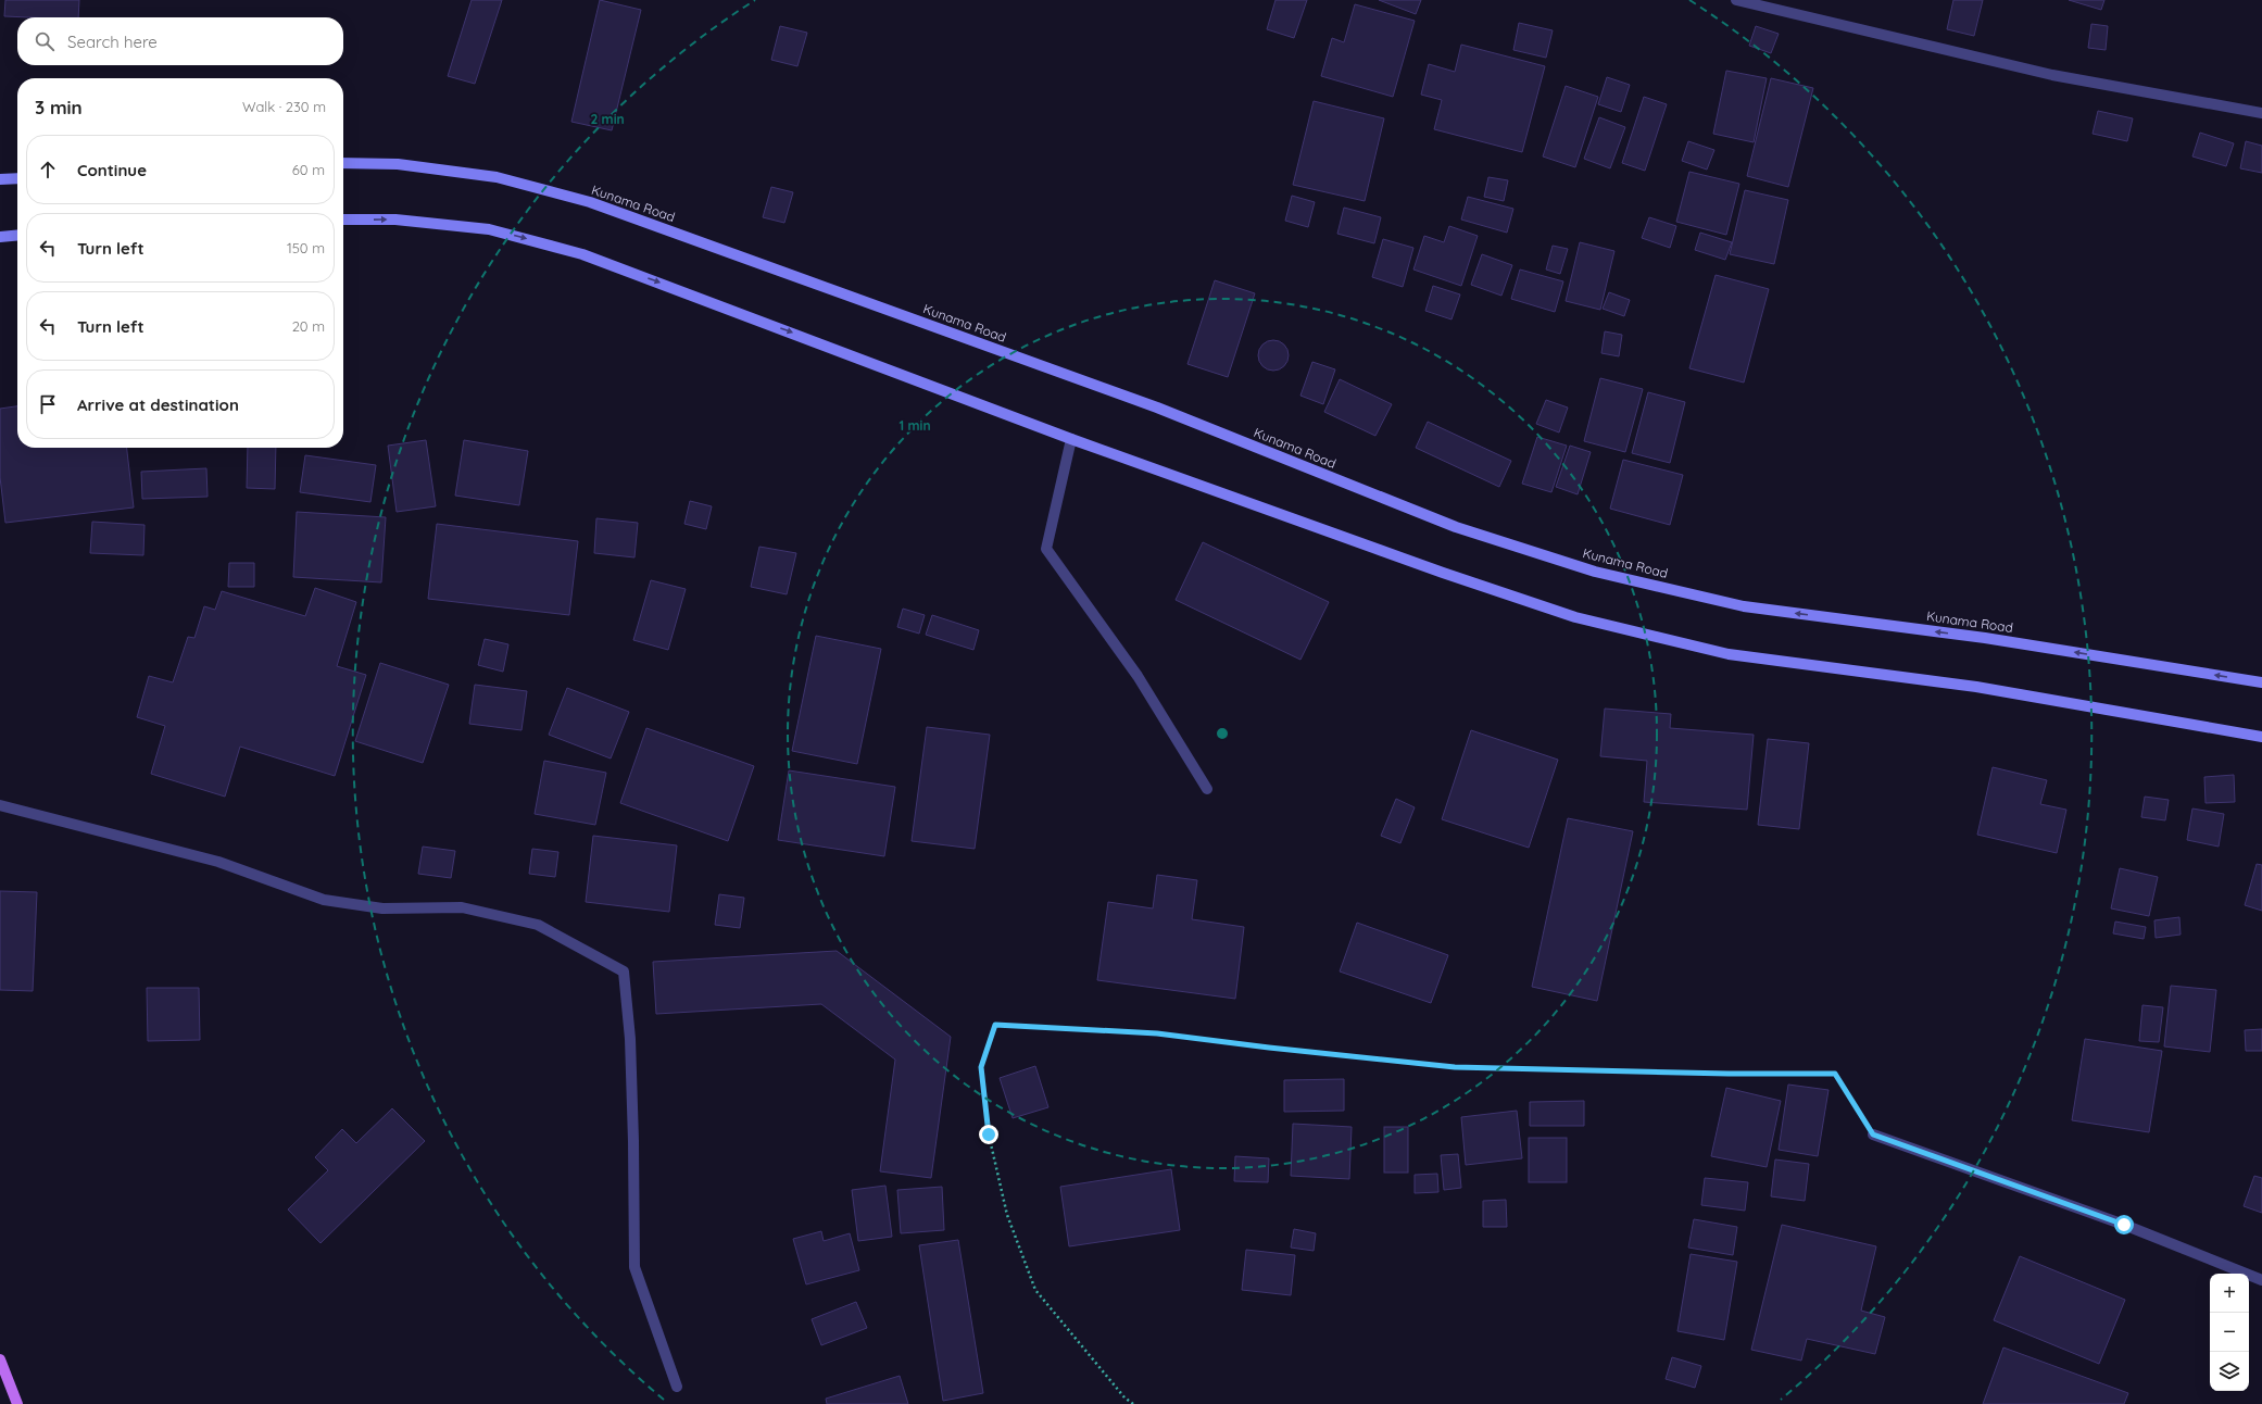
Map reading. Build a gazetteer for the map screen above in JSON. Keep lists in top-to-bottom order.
{
  "streets": {
    "main road": ["Kunama Road"]
  },
  "page": {
    "search": "Search here",
    "heading": ["3 min", "Walk · 230 m"],
    "list": [
      ["Continue", "60 m"],
      ["Turn left", "150 m"],
      ["Turn left", "20 m"],
      "Arrive at destination"
    ],
    "map_buttons": ["+", "−"]
  },
  "rings": ["2 min", "1 min"]
}
